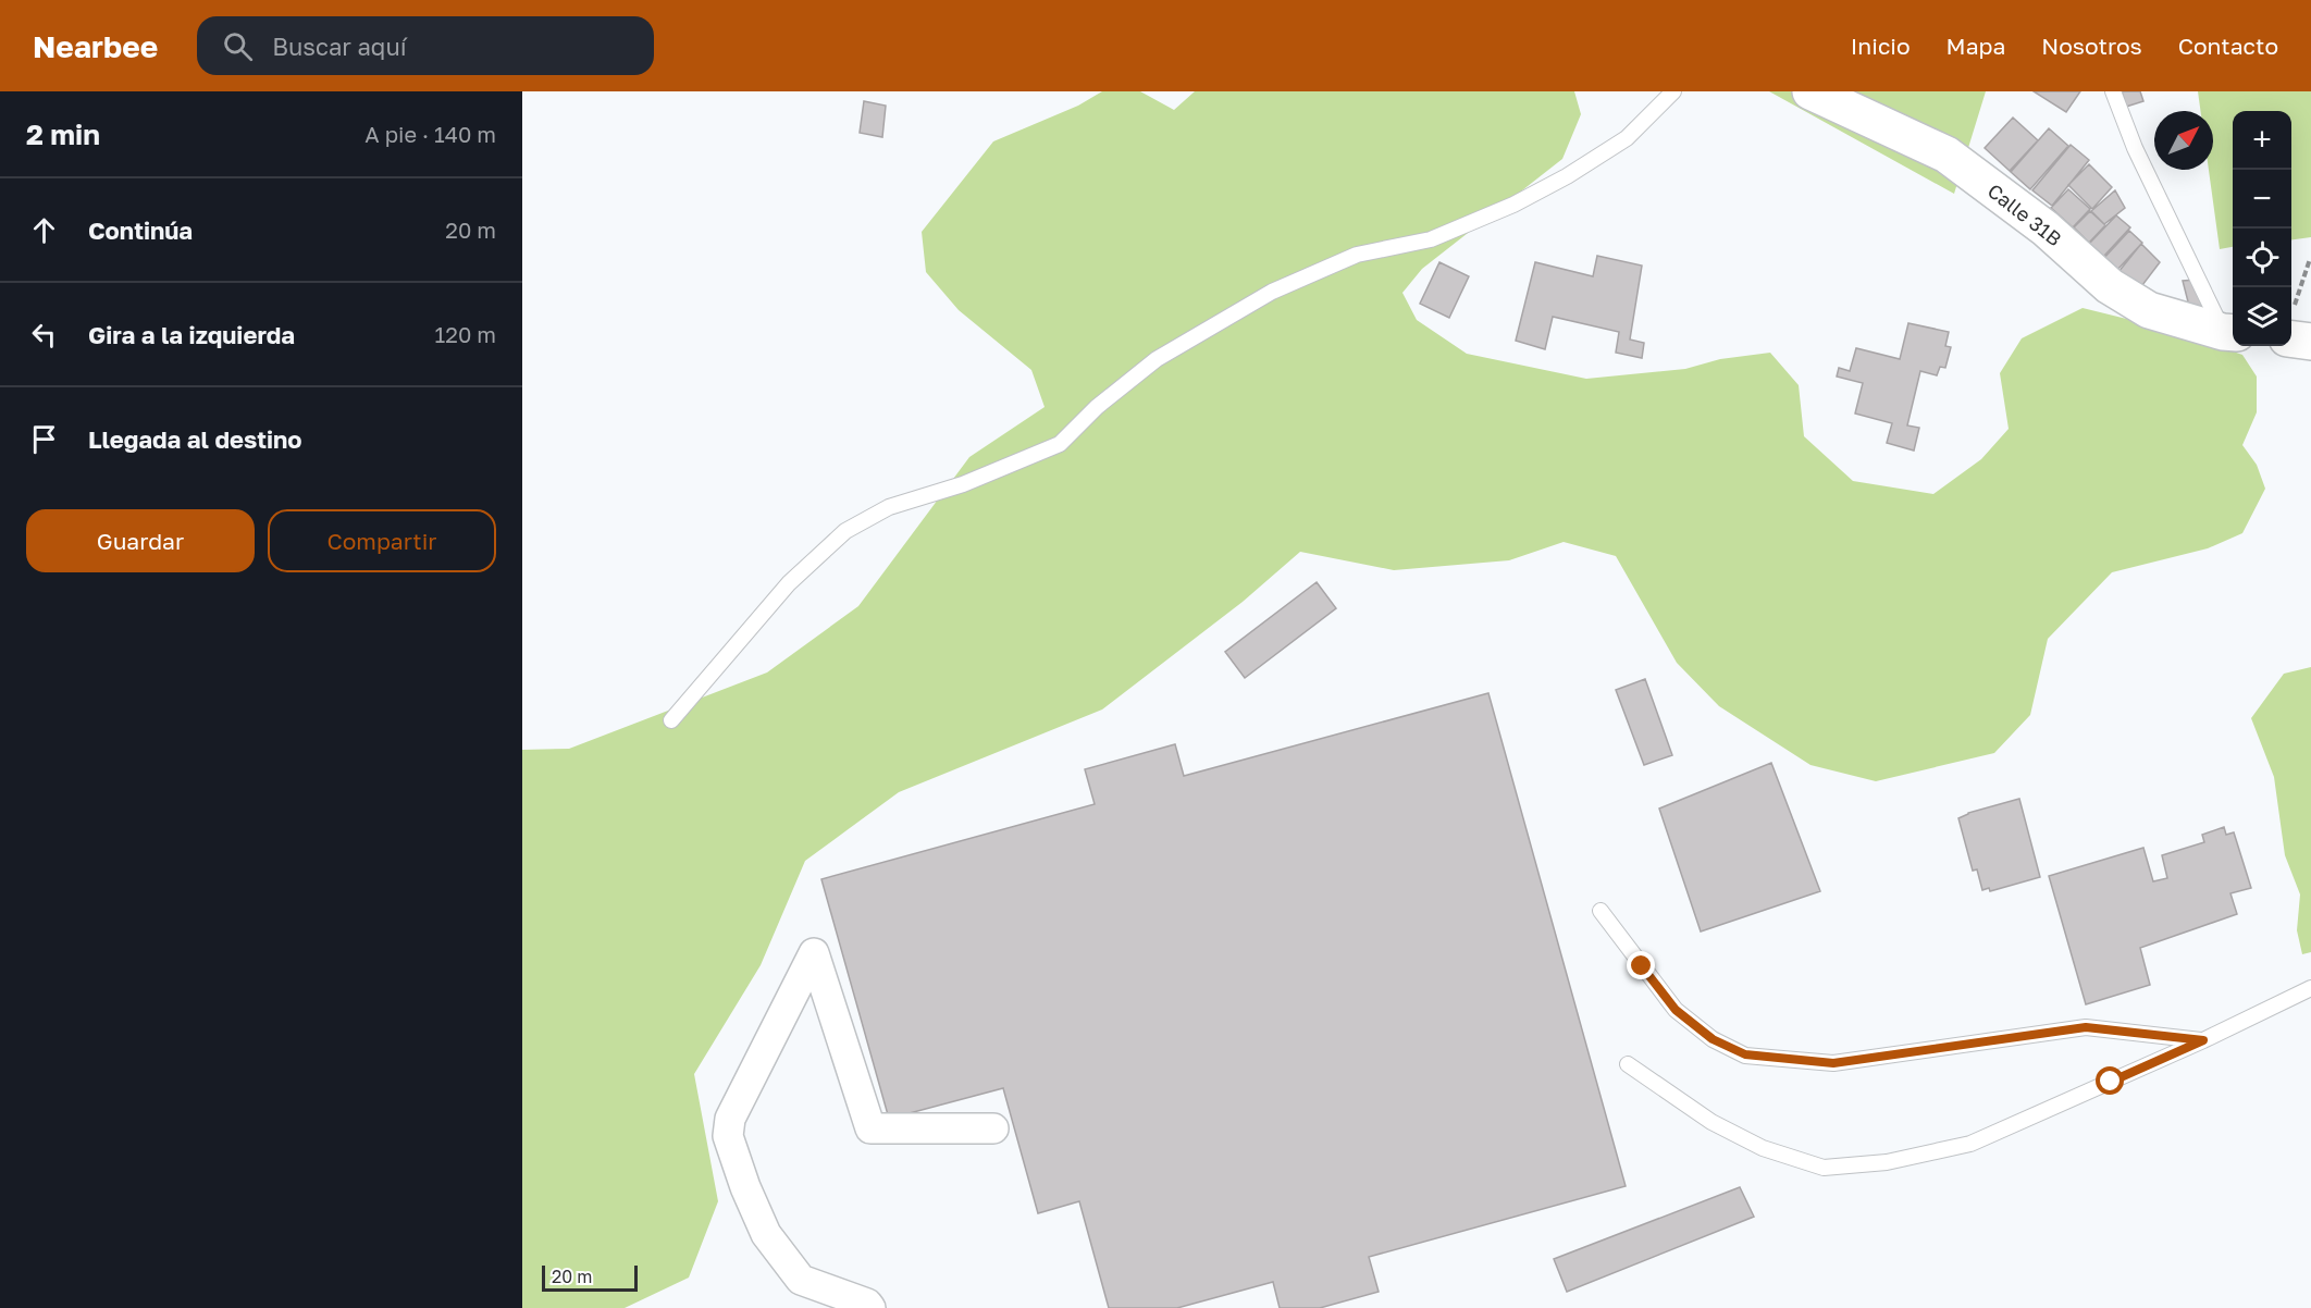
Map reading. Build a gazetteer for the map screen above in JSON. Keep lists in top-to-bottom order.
{
  "streets": {
    "street": ["Calle 31B"]
  },
  "scale_bar": "20 m",
  "north": "top right",
  "page": {
    "header": "Nearbee",
    "search": "Buscar aquí",
    "nav": [
      "Inicio",
      "Mapa",
      "Nosotros",
      "Contacto"
    ],
    "heading": ["2 min", "A pie · 140 m"],
    "map_buttons": ["+", "−"],
    "list": [
      ["Continúa", "20 m"],
      ["Gira a la izquierda", "120 m"],
      "Llegada al destino"
    ],
    "buttons": ["Guardar", "Compartir"],
    "scale": "20 m"
  }
}
